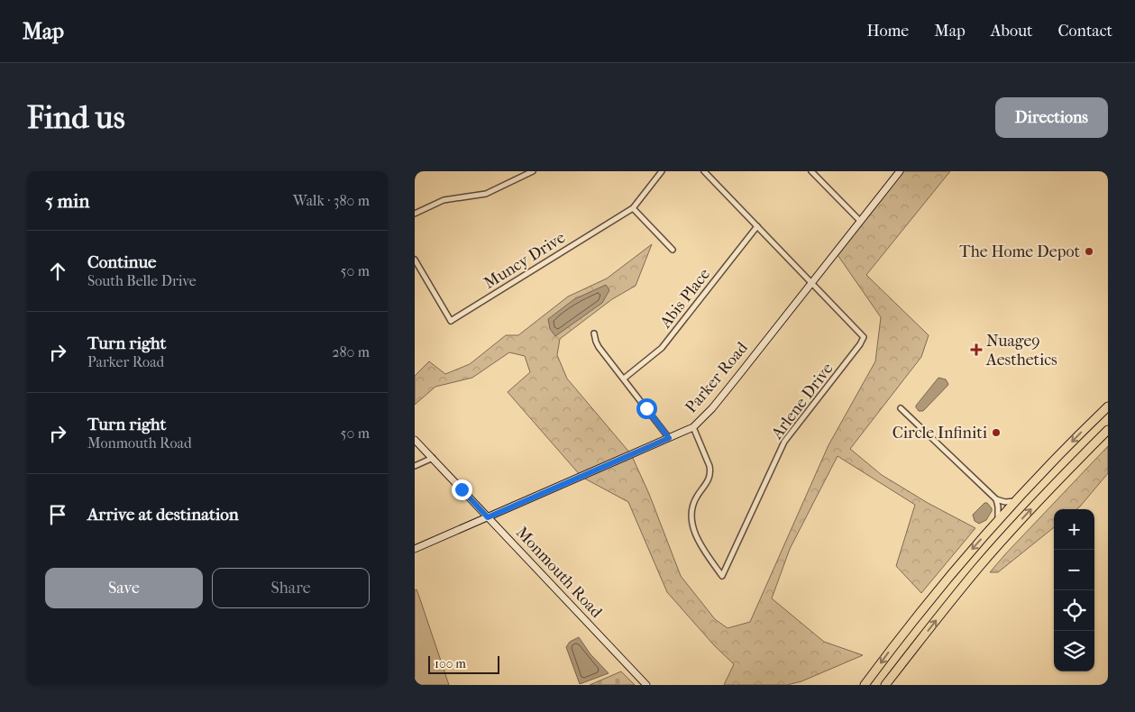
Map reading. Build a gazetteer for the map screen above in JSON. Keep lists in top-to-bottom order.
{
  "streets": {
    "street": [
      "Muncy Drive",
      "Abis Place",
      "Parker Road",
      "Arlene Drive",
      "Monmouth Road"
    ]
  },
  "crossings": [
    ["Parker Road", "Arlene Drive"],
    ["Parker Road", "Monmouth Road"]
  ],
  "places": {
    "other": ["The Home Depot", "Circle Infiniti"],
    "health": ["Nuage9 Aesthetics"]
  },
  "scale_bar": "100 m",
  "page": {
    "header": "Map",
    "nav": [
      "Home",
      "Map",
      "About",
      "Contact"
    ],
    "buttons": [
      "Directions",
      ["Save", "Share"]
    ],
    "title": "Find us",
    "heading": ["5 min", "Walk · 380 m"],
    "list": [
      ["Continue", "South Belle Drive", "50 m"],
      ["Turn right", "Parker Road", "280 m"],
      ["Turn right", "Monmouth Road", "50 m"],
      "Arrive at destination"
    ],
    "map_buttons": ["+", "−"],
    "scale": "100 m"
  }
}
